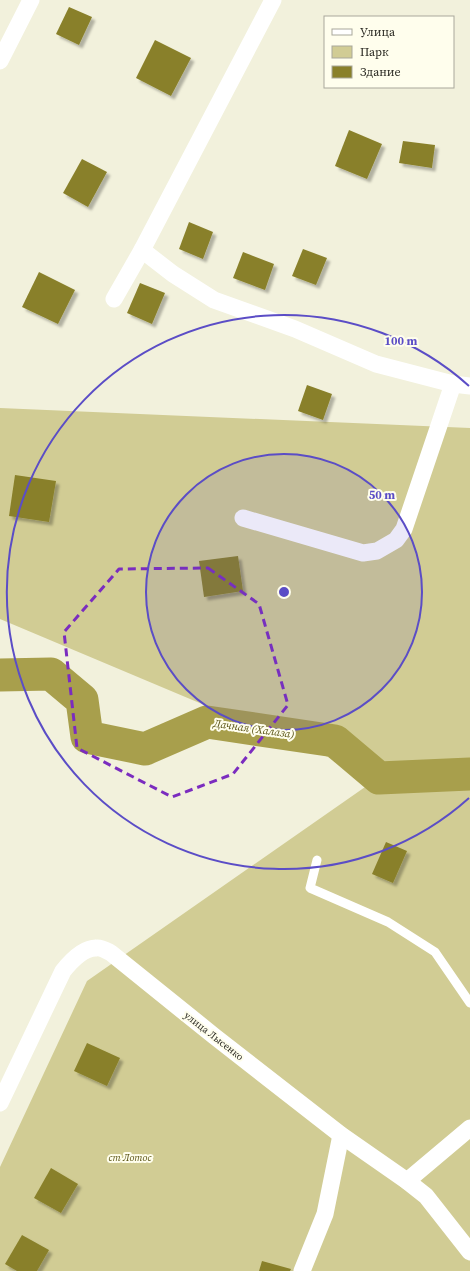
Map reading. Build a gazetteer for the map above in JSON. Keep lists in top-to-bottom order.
{
  "streets": {
    "street": ["улица Лысенко"]
  },
  "water": ["Дачная (Халаза)"],
  "parks": ["ст Лотос"],
  "legend": ["Улица", "Парк", "Здание"],
  "rings": ["100 m", "50 m"]
}
